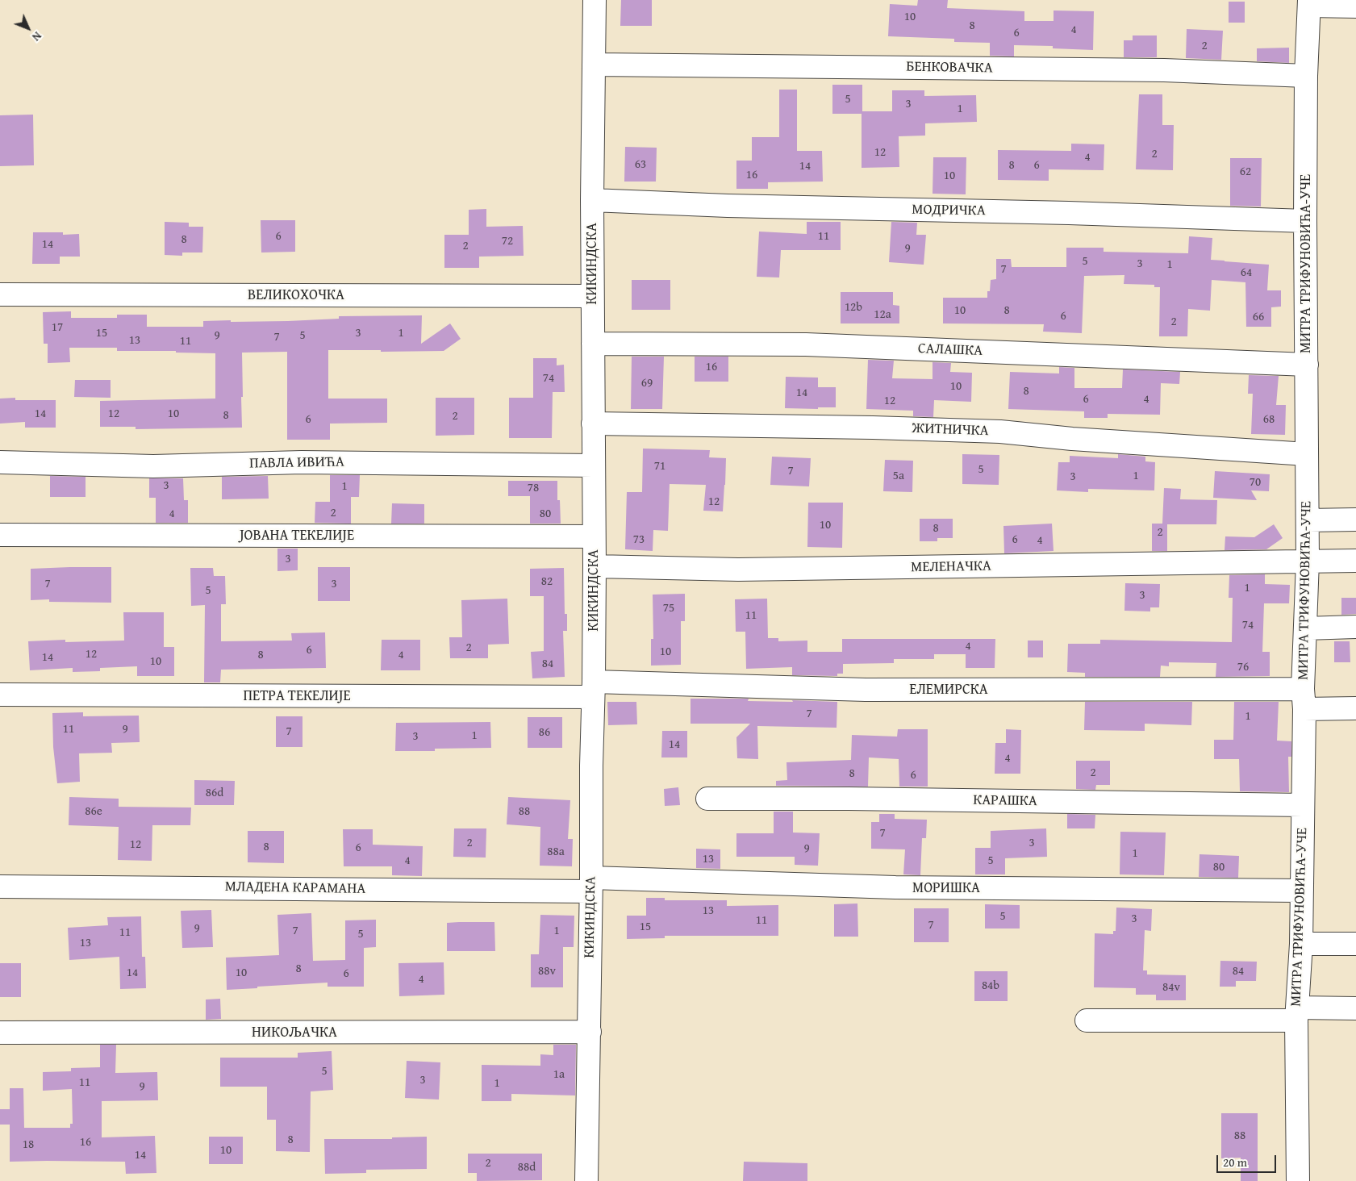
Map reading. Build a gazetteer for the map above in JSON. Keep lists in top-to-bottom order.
{
  "streets": {
    "street": [
      "БЕНКОВАЧКА",
      "МОДРИЧКА",
      "КИКИНДСКА",
      "МИТРА ТРИФУНОВИЋА-УЧЕ",
      "ВЕЛИКОХОЧКА",
      "САЛАШКА",
      "ЖИТНИЧКА",
      "ПАВЛА ИВИЋА",
      "ЈОВАНА ТЕКЕЛИЈЕ",
      "МЕЛЕНАЧКА",
      "ЕЛЕМИРСКА",
      "ПЕТРА ТЕКЕЛИЈЕ",
      "КАРАШКА",
      "МЛАДЕНА КАРАМАНА",
      "МОРИШКА",
      "НИКОЉАЧКА"
    ]
  },
  "crossings": [
    ["БЕНКОВАЧКА", "КИКИНДСКА"],
    ["БЕНКОВАЧКА", "МИТРА ТРИФУНОВИЋА-УЧЕ"],
    ["МОДРИЧКА", "КИКИНДСКА"],
    ["МОДРИЧКА", "МИТРА ТРИФУНОВИЋА-УЧЕ"],
    ["КИКИНДСКА", "ВЕЛИКОХОЧКА"],
    ["КИКИНДСКА", "САЛАШКА"],
    ["КИКИНДСКА", "ЖИТНИЧКА"],
    ["КИКИНДСКА", "ПАВЛА ИВИЋА"],
    ["КИКИНДСКА", "ЈОВАНА ТЕКЕЛИЈЕ"],
    ["КИКИНДСКА", "МЕЛЕНАЧКА"],
    ["КИКИНДСКА", "ЕЛЕМИРСКА"],
    ["КИКИНДСКА", "ПЕТРА ТЕКЕЛИЈЕ"],
    ["КИКИНДСКА", "МЛАДЕНА КАРАМАНА"],
    ["КИКИНДСКА", "МОРИШКА"],
    ["КИКИНДСКА", "НИКОЉАЧКА"],
    ["МИТРА ТРИФУНОВИЋА-УЧЕ", "САЛАШКА"],
    ["МИТРА ТРИФУНОВИЋА-УЧЕ", "ЖИТНИЧКА"],
    ["МИТРА ТРИФУНОВИЋА-УЧЕ", "МЕЛЕНАЧКА"],
    ["МИТРА ТРИФУНОВИЋА-УЧЕ", "ЕЛЕМИРСКА"],
    ["МИТРА ТРИФУНОВИЋА-УЧЕ", "КАРАШКА"],
    ["МИТРА ТРИФУНОВИЋА-УЧЕ", "МОРИШКА"],
    ["ЕЛЕМИРСКА", "ПЕТРА ТЕКЕЛИЈЕ"],
    ["МЛАДЕНА КАРАМАНА", "МОРИШКА"]
  ],
  "house_numbers": [
    "10",
    "8",
    "4",
    "6",
    "2",
    "5",
    "3",
    "1",
    "12",
    "2",
    "4",
    "63",
    "8",
    "6",
    "14",
    "62",
    "16",
    "10",
    "6",
    "11",
    "8",
    "72",
    "14",
    "2",
    "9",
    "5",
    "3",
    "1",
    "7",
    "64",
    "12b",
    "10",
    "8",
    "12a",
    "6",
    "66",
    "2",
    "17",
    "15",
    "3",
    "1",
    "9",
    "5",
    "7",
    "13",
    "11",
    "16",
    "74",
    "69",
    "10",
    "8",
    "14",
    "6",
    "4",
    "12",
    "14",
    "12",
    "10",
    "8",
    "2",
    "6",
    "68",
    "71",
    "5",
    "7",
    "5a",
    "1",
    "3",
    "70",
    "3",
    "1",
    "78",
    "12",
    "2",
    "4",
    "80",
    "10",
    "8",
    "2",
    "73",
    "6",
    "4",
    "3",
    "82",
    "7",
    "3",
    "1",
    "5",
    "3",
    "75",
    "11",
    "74",
    "4",
    "2",
    "6",
    "10",
    "12",
    "8",
    "4",
    "14",
    "10",
    "84",
    "76",
    "7",
    "1",
    "11",
    "9",
    "7",
    "86",
    "1",
    "3",
    "14",
    "4",
    "2",
    "8",
    "6",
    "86d",
    "86e",
    "88",
    "7",
    "2",
    "3",
    "12",
    "8",
    "6",
    "9",
    "88a",
    "1",
    "13",
    "4",
    "5",
    "80",
    "13",
    "5",
    "3",
    "11",
    "7",
    "15",
    "9",
    "7",
    "1",
    "11",
    "5",
    "13",
    "8",
    "88v",
    "84",
    "14",
    "10",
    "6",
    "4",
    "84b",
    "84v",
    "5",
    "1a",
    "3",
    "11",
    "1",
    "9",
    "88",
    "8",
    "16",
    "18",
    "10",
    "14",
    "2",
    "88d"
  ],
  "scale_bar": "20 m",
  "north": "bottom right"
}
